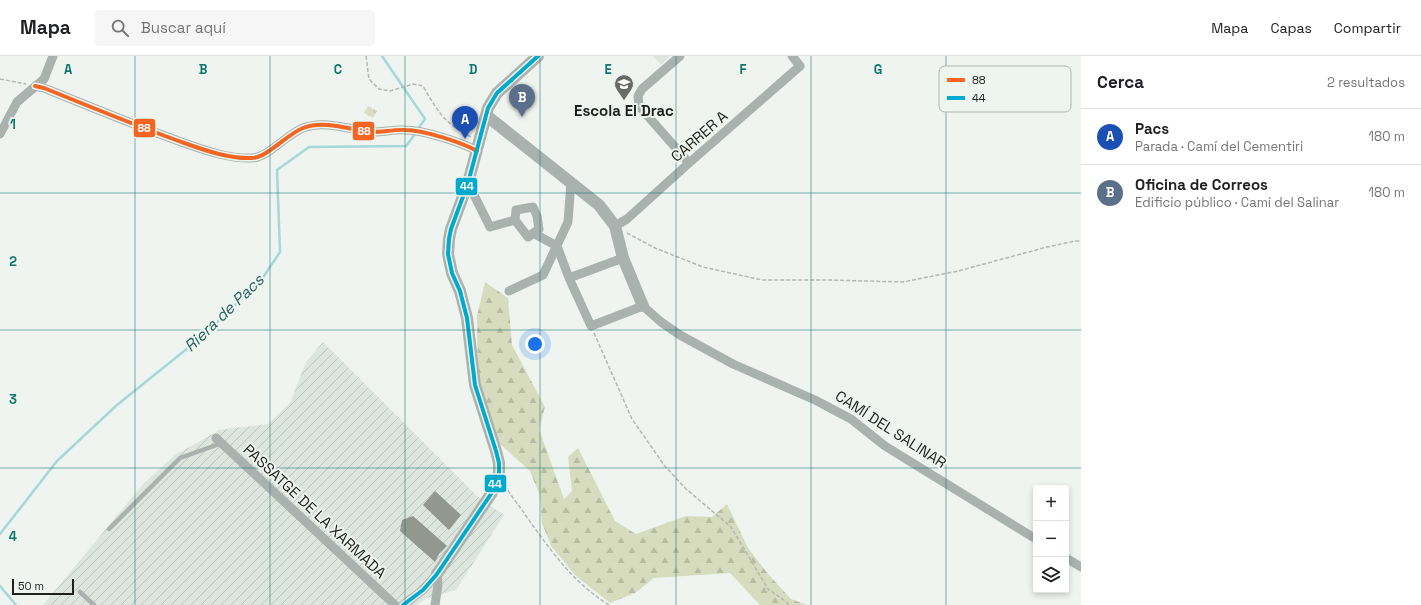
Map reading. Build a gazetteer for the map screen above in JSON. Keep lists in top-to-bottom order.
{
  "streets": {
    "street": ["CARRER A", "CAMÍ DEL SALINAR", "PASSATGE DE LA XARMADA"]
  },
  "water": ["Riera de Pacs"],
  "places": {
    "school or university": ["Escola El Drac"]
  },
  "lines": ["transit line 44", "transit line 88"],
  "legend": ["88", "44"],
  "scale_bar": "50 m",
  "page": {
    "header": "Mapa",
    "search": "Buscar aquí",
    "nav": ["Mapa", "Capas", "Compartir"],
    "heading": ["Cerca", "2 resultados"],
    "pins": ["B", "A"],
    "list": [
      {
        "mark": "A",
        "name": "Pacs",
        "note": "Parada · Camí del Cementiri",
        "value": "180 m"
      },
      {
        "mark": "B",
        "name": "Oficina de Correos",
        "note": "Edificio público · Camí del Salinar",
        "value": "180 m"
      }
    ],
    "map_buttons": ["+", "−"],
    "scale": "50 m"
  },
  "grid": {
    "columns": [
      "A",
      "B",
      "C",
      "D",
      "E",
      "F",
      "G"
    ],
    "rows": [
      "1",
      "2",
      "3",
      "4"
    ]
  }
}
